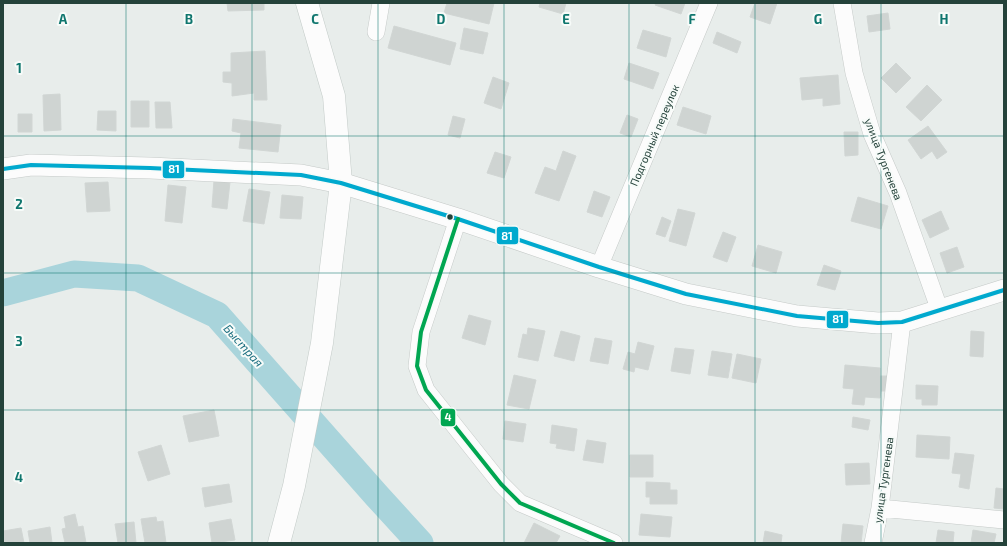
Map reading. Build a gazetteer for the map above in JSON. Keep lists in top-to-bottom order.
{
  "streets": {
    "street": ["Подгорный переулок", "улица Тургенева"]
  },
  "water": ["Быстрая"],
  "lines": ["transit line 81", "transit line 4"],
  "grid": {
    "columns": [
      "A",
      "B",
      "C",
      "D",
      "E",
      "F",
      "G",
      "H"
    ],
    "rows": [
      "1",
      "2",
      "3",
      "4"
    ]
  }
}
